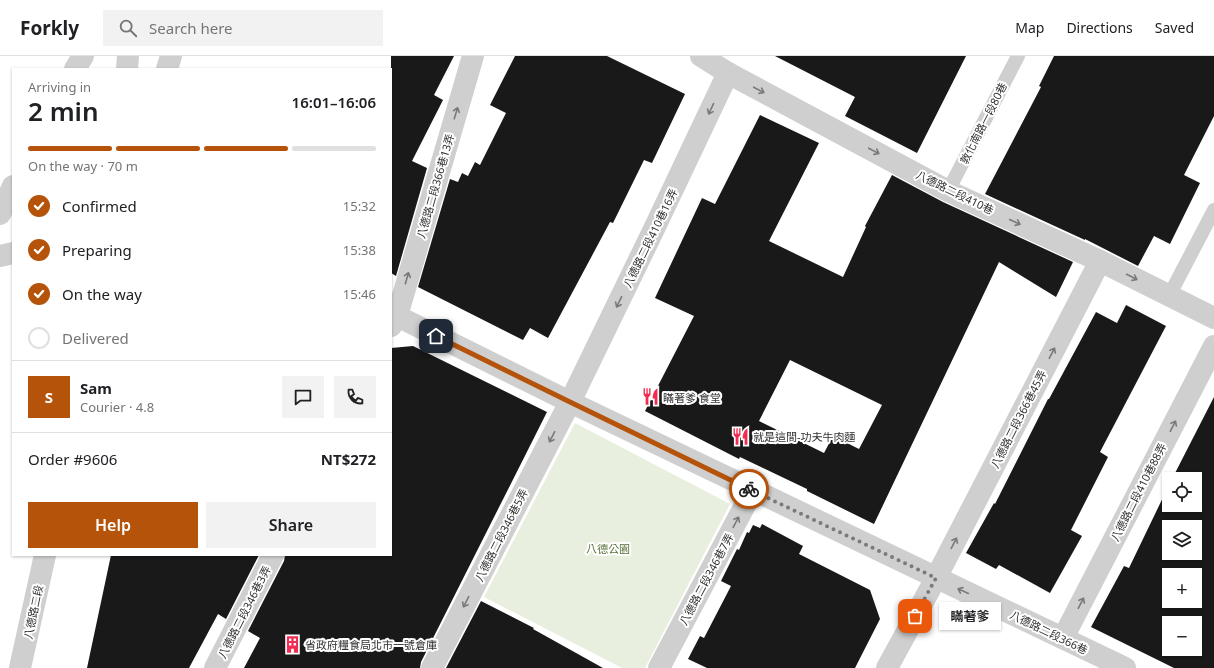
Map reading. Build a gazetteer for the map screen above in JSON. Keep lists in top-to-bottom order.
{
  "streets": {
    "street": [
      "八德路二段366巷13弄",
      "八德路二段410巷",
      "八德路二段410巷16弄",
      "八德路二段366巷45弄",
      "八德路二段410巷88弄",
      "八德路二段346巷5弄",
      "八德路二段346巷7弄",
      "八德路二段",
      "八德路二段346巷3弄",
      "八德路二段366巷"
    ],
    "lane": ["敦化南路一段80巷"]
  },
  "crossings": [
    ["敦化南路一段80巷", "八德路二段410巷"],
    ["八德路二段366巷13弄", "八德路二段366巷"],
    ["八德路二段410巷", "八德路二段410巷16弄"],
    ["八德路二段410巷", "八德路二段366巷45弄"],
    ["八德路二段410巷16弄", "八德路二段346巷5弄"],
    ["八德路二段410巷16弄", "八德路二段366巷"],
    ["八德路二段366巷45弄", "八德路二段366巷"],
    ["八德路二段410巷88弄", "八德路二段366巷"],
    ["八德路二段346巷5弄", "八德路二段366巷"],
    ["八德路二段346巷7弄", "八德路二段366巷"]
  ],
  "one_way": [
    "八德路二段366巷13弄",
    "八德路二段410巷",
    "八德路二段410巷16弄",
    "八德路二段366巷45弄",
    "八德路二段410巷88弄",
    "八德路二段346巷5弄",
    "八德路二段346巷7弄"
  ],
  "parks": ["八德公園"],
  "places": {
    "restaurant": ["瞞著爹 食堂", "就是這間-功夫牛肉麵"],
    "other": ["瞞著爹"],
    "building": ["省政府糧食局北市一號倉庫"]
  },
  "page": {
    "header": "Forkly",
    "search": "Search here",
    "nav": ["Map", "Directions", "Saved"],
    "heading": ["2 min", "Arriving in", "16:01–16:06"],
    "panel": [
      "Sam",
      "Courier · 4.8",
      "Order #9606",
      "NT$272"
    ],
    "bar": "On the way · 70 m",
    "list": [
      ["Confirmed", "15:32"],
      ["Preparing", "15:38"],
      ["On the way", "15:46"],
      "Delivered"
    ],
    "round": "S",
    "map_buttons": ["+", "−"],
    "buttons": ["Help", "Share"],
    "bubble": "瞞著爹"
  }
}
